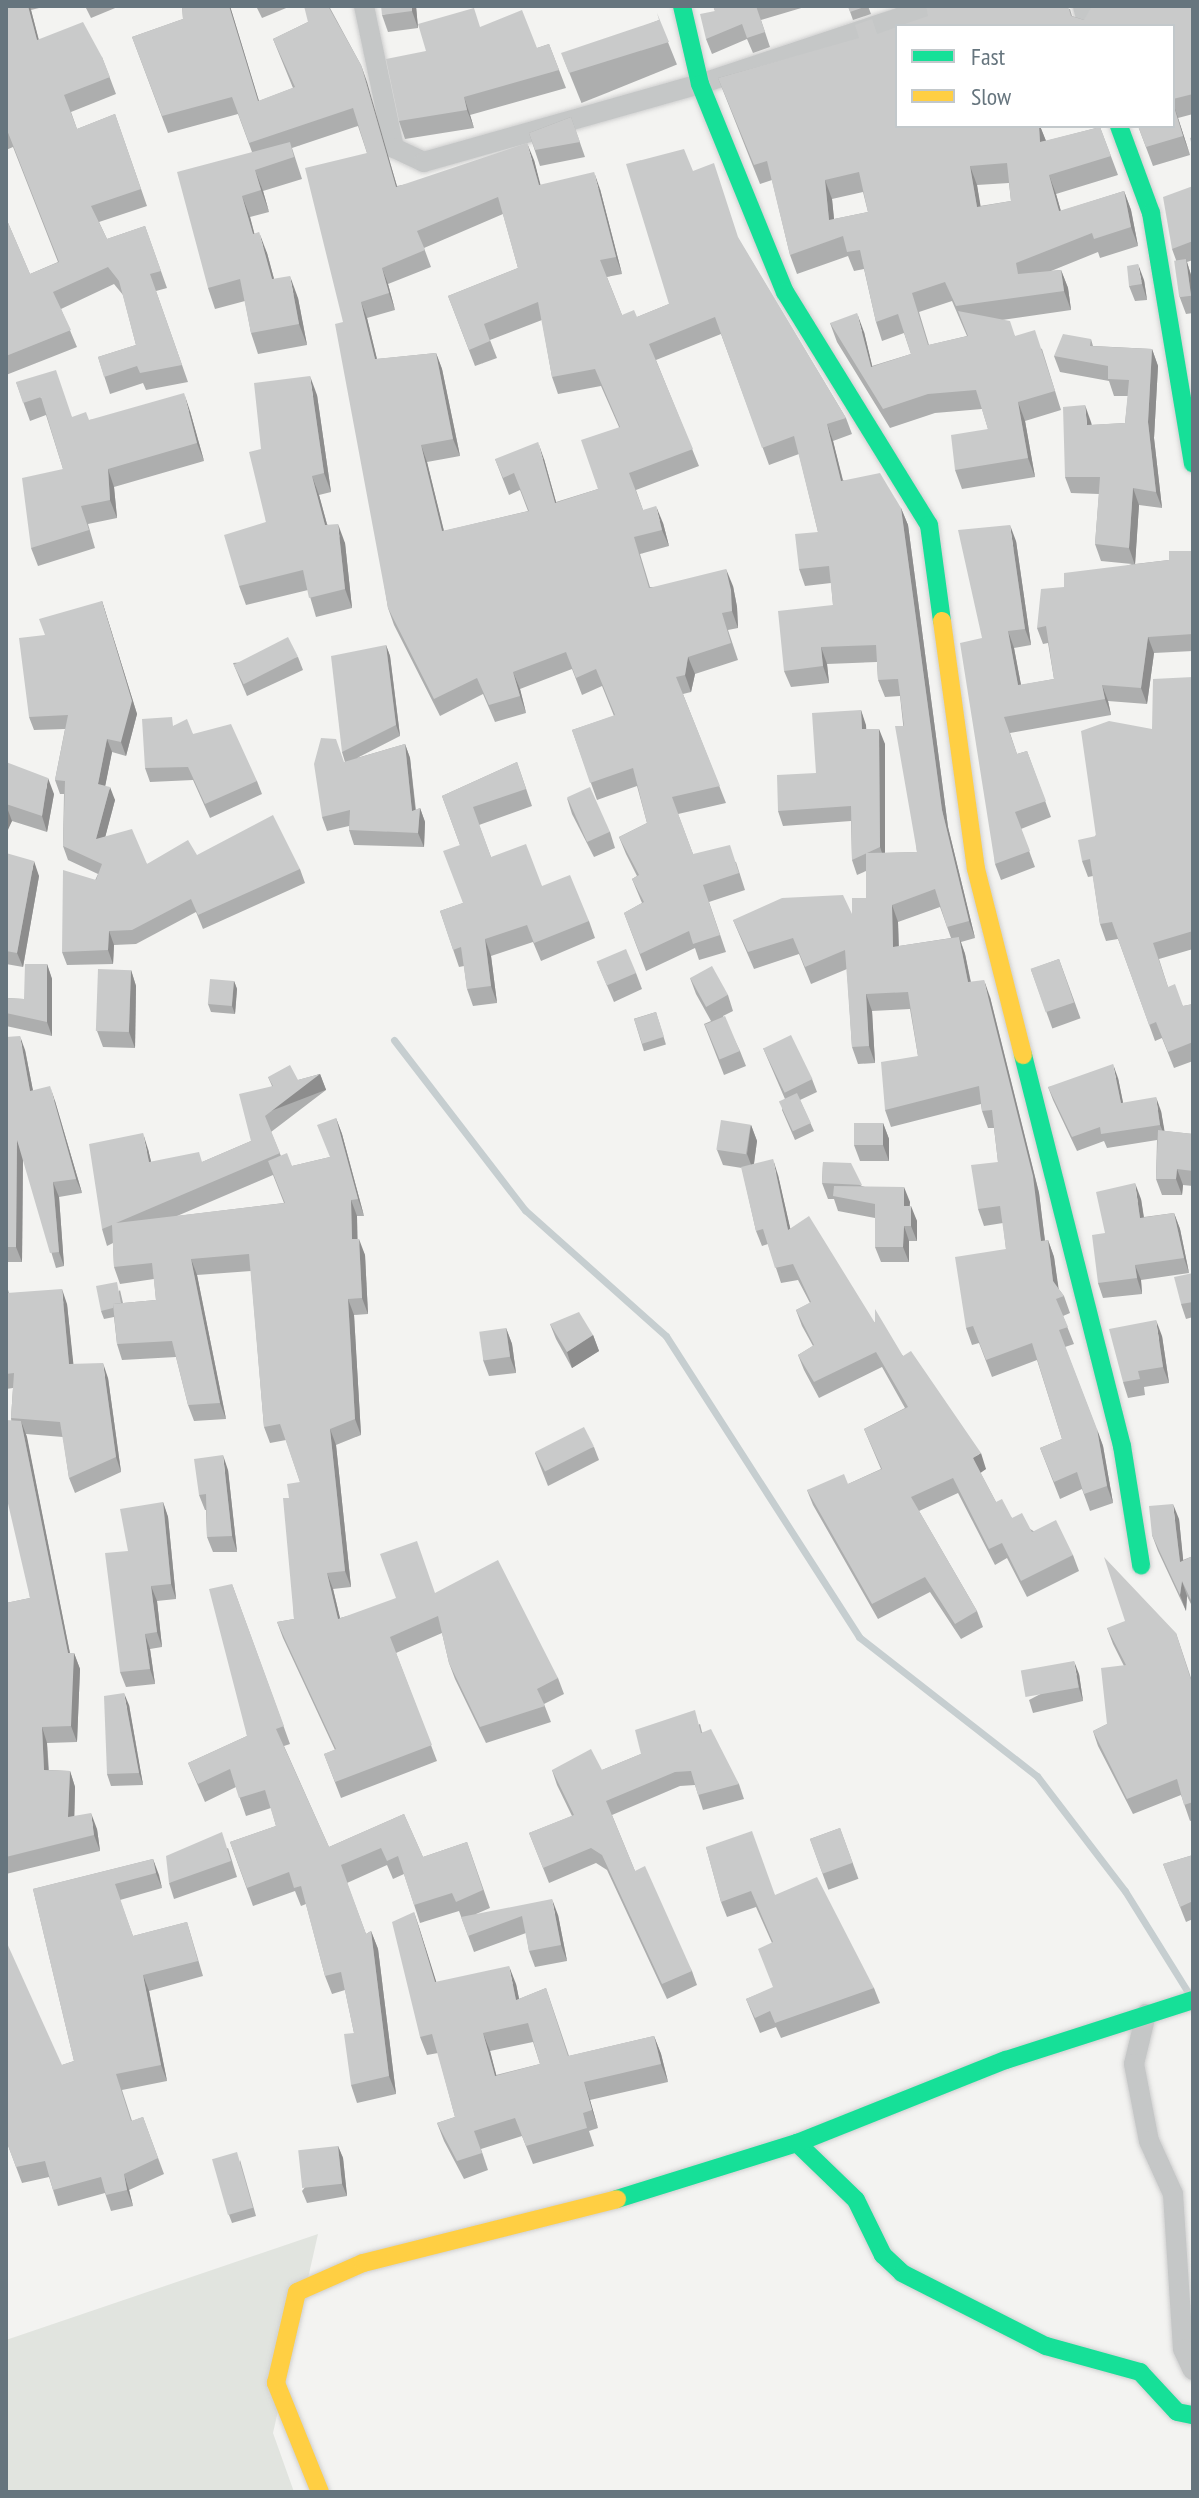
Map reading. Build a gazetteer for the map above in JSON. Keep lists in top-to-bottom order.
{
  "legend": ["Fast", "Slow"]
}
